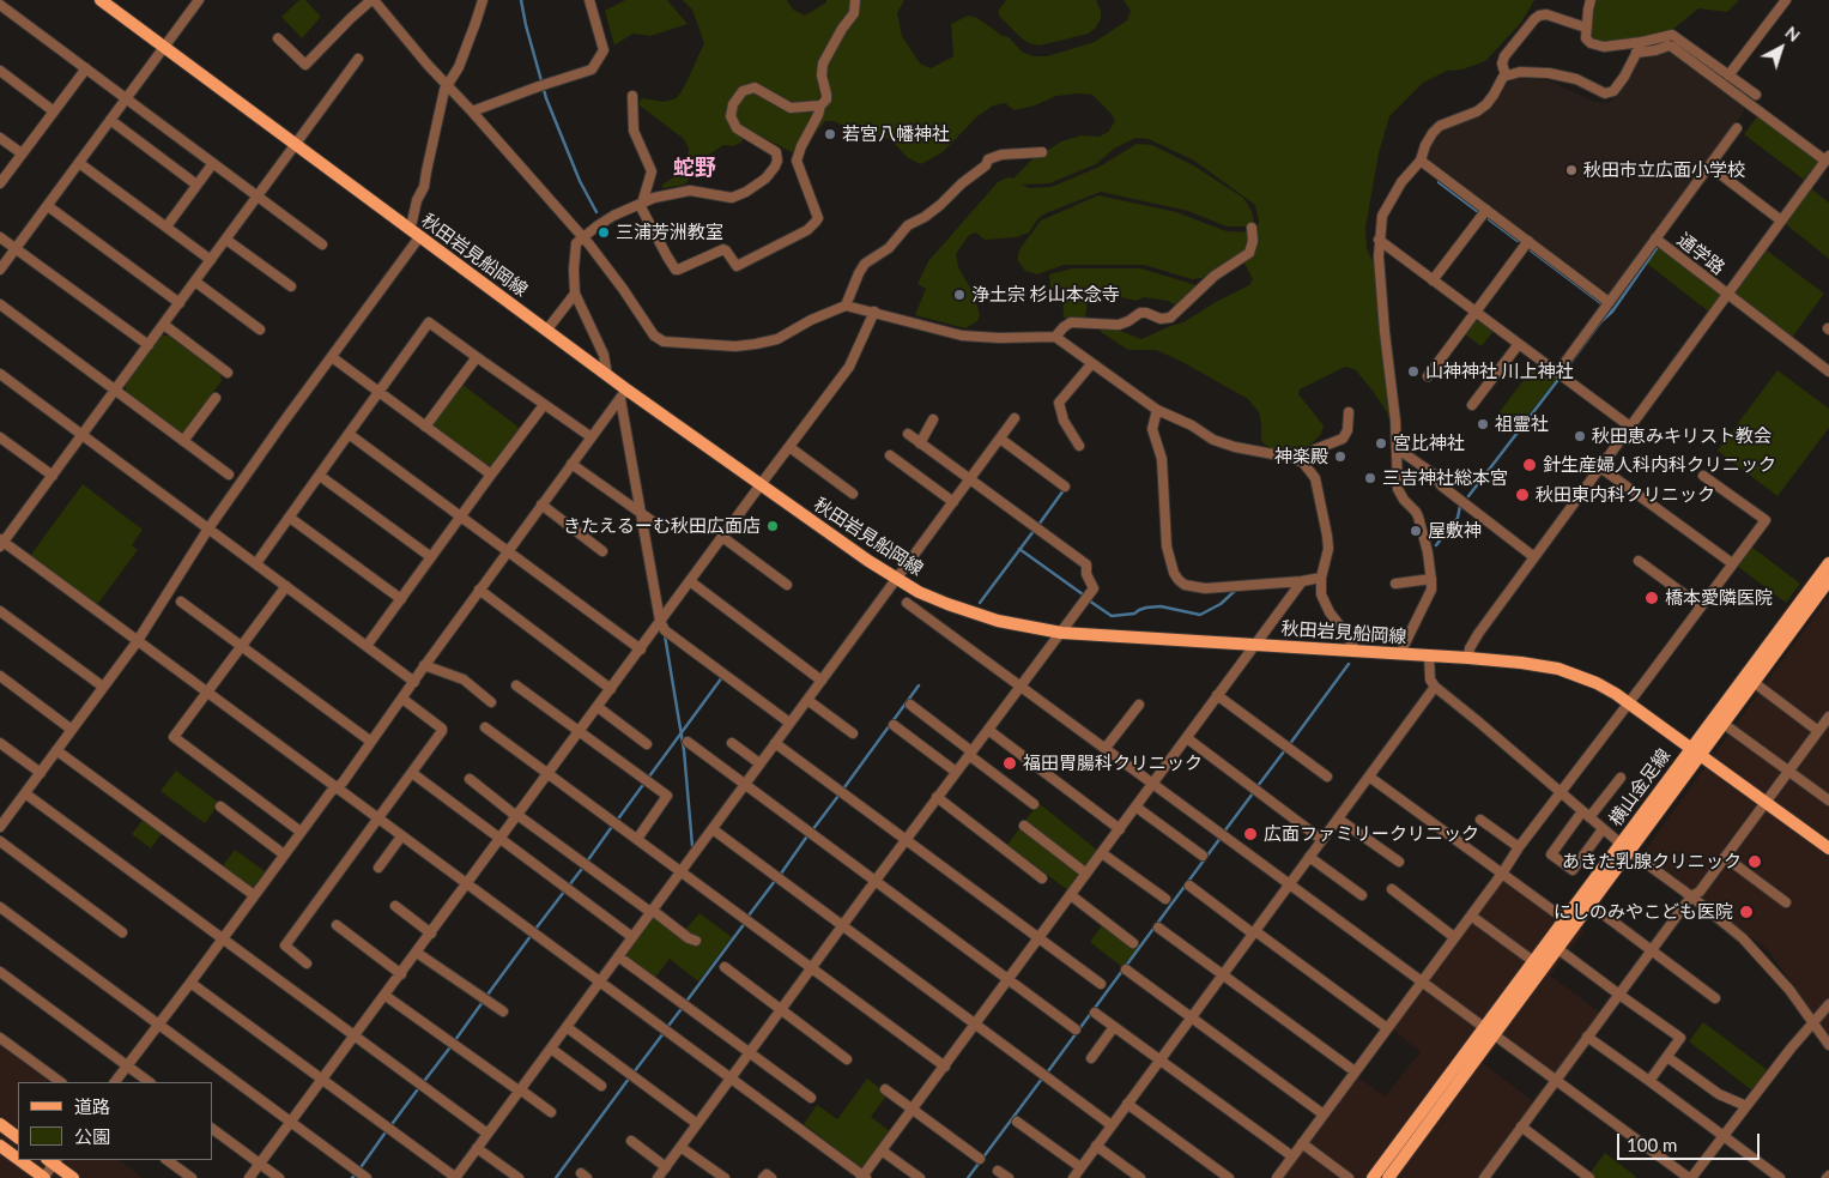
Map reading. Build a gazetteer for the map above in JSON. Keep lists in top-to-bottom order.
{
  "streets": {
    "main road": ["秋田岩見船岡線", "横山金足線"],
    "street": ["通学路"]
  },
  "crossings": [
    ["秋田岩見船岡線", "横山金足線"]
  ],
  "districts": ["蛇野"],
  "places": [
    "若宮八幡神社",
    "秋田市立広面小学校",
    "三浦芳洲教室",
    "浄土宗 杉山本念寺",
    "山神神社 川上神社",
    "祖霊社",
    "秋田恵みキリスト教会",
    "宮比神社",
    "神楽殿",
    "針生産婦人科内科クリニック",
    "三吉神社総本宮",
    "秋田東内科クリニック",
    "きたえるーむ秋田広面店",
    "屋敷神",
    "橋本愛隣医院",
    "福田胃腸科クリニック",
    "広面ファミリークリニック",
    "あきた乳腺クリニック",
    "にしのみやこども医院"
  ],
  "legend": ["道路", "公園"],
  "scale_bar": "100 m",
  "north": "top right"
}
